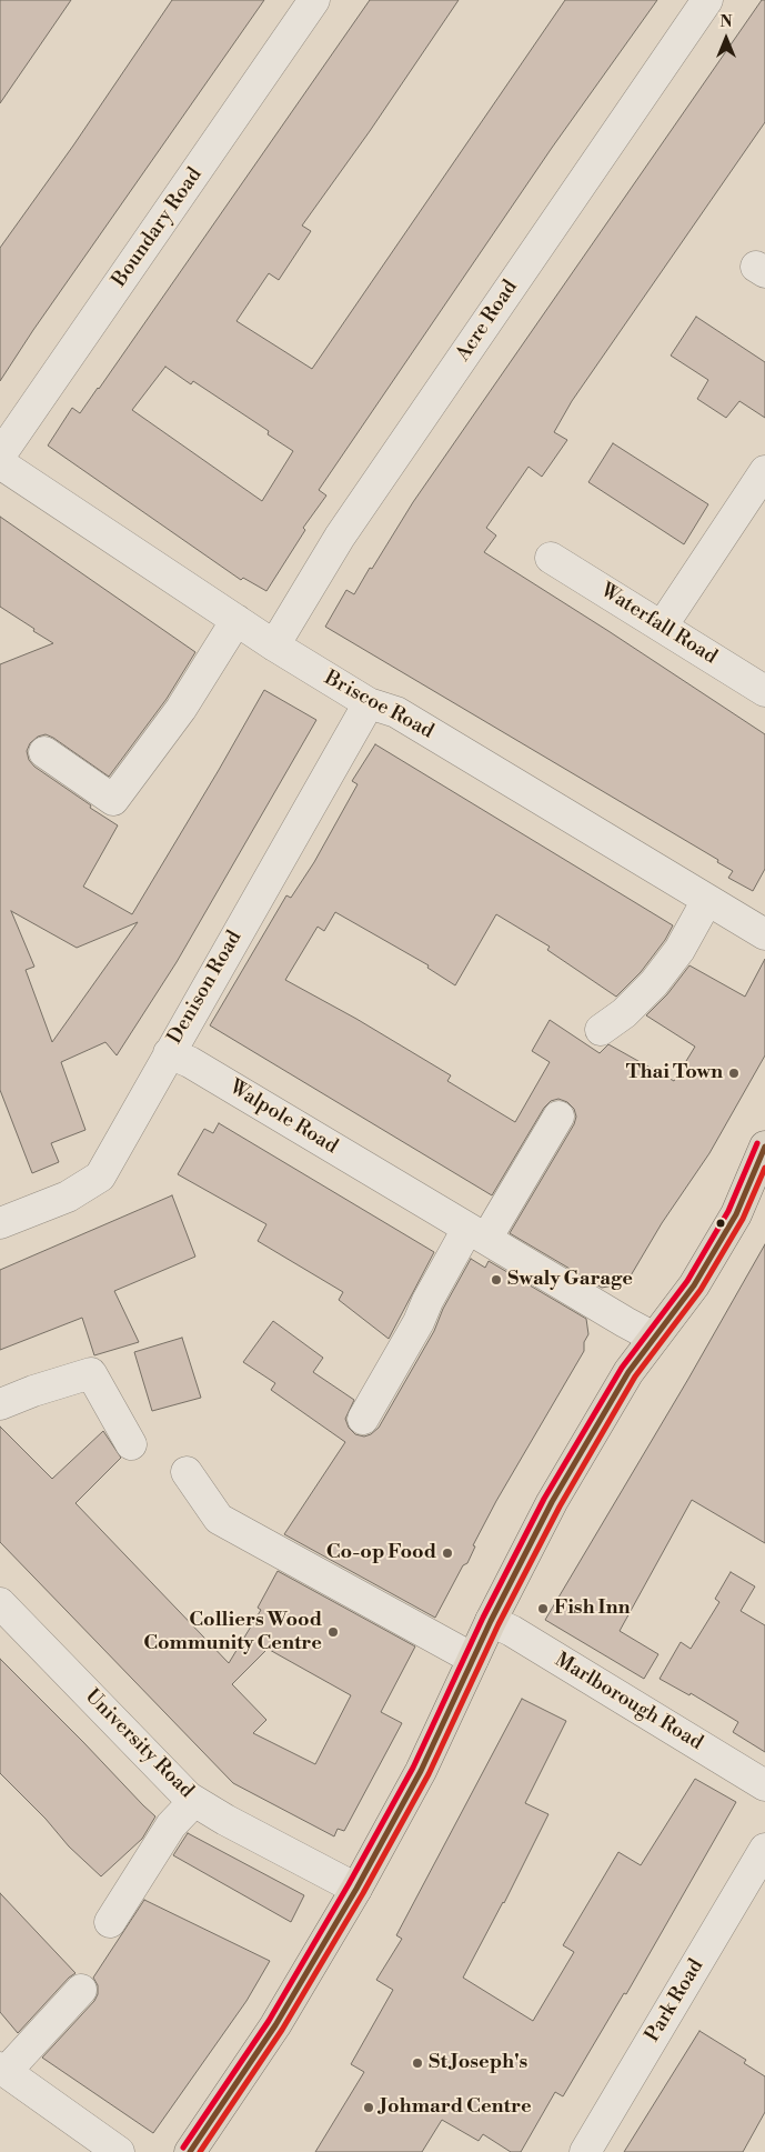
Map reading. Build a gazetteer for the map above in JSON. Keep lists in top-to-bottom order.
{
  "streets": {
    "street": [
      "Boundary Road",
      "Acre Road",
      "Waterfall Road",
      "Briscoe Road",
      "Denison Road",
      "Walpole Road",
      "Marlborough Road",
      "University Road",
      "Park Road"
    ]
  },
  "crossings": [
    ["Acre Road", "Briscoe Road"],
    ["Briscoe Road", "Denison Road"],
    ["Denison Road", "Walpole Road"]
  ],
  "places": [
    "Thai Town",
    "Swaly Garage",
    "Co-op Food",
    "Fish Inn",
    "Colliers Wood Community Centre",
    "St Joseph's",
    "Johmard Centre"
  ],
  "north": "top"
}
